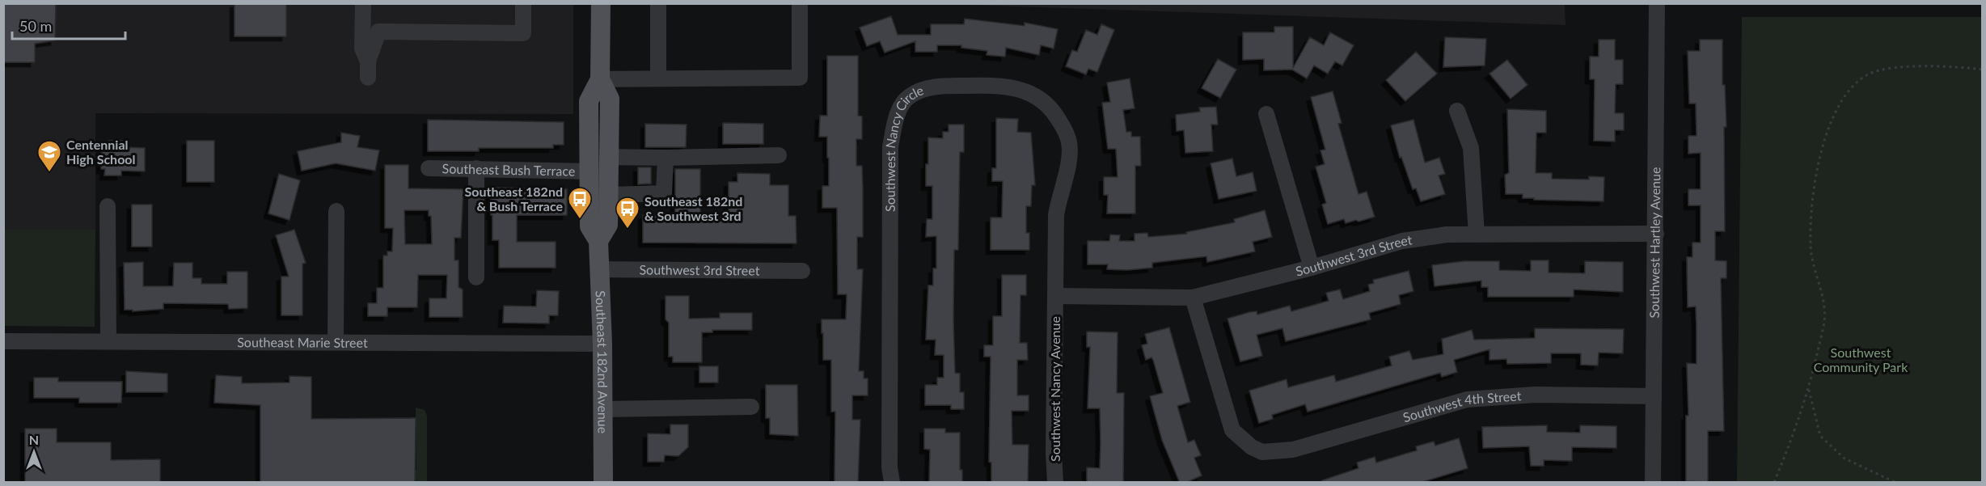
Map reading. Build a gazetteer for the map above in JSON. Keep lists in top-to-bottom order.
{
  "streets": {
    "main road": ["Southeast 182nd Avenue"],
    "street": [
      "Southwest Nancy Circle",
      "Southeast Bush Terrace",
      "Southwest Hartley Avenue",
      "Southwest 3rd Street",
      "Southeast Marie Street",
      "Southwest Nancy Avenue",
      "Southwest 4th Street"
    ]
  },
  "crossings": [
    ["Southwest Nancy Circle", "Southwest 3rd Street"],
    ["Southwest Nancy Circle", "Southwest Nancy Avenue"],
    ["Southeast Bush Terrace", "Southeast 182nd Avenue"],
    ["Southwest Hartley Avenue", "Southwest 3rd Street"],
    ["Southwest Hartley Avenue", "Southwest 4th Street"],
    ["Southwest 3rd Street", "Southeast 182nd Avenue"],
    ["Southwest 3rd Street", "Southwest Nancy Avenue"],
    ["Southwest 3rd Street", "Southwest 4th Street"],
    ["Southeast Marie Street", "Southeast 182nd Avenue"]
  ],
  "parks": ["Southwest Community Park"],
  "places": {
    "school or university": ["Centennial High School"],
    "bus stop": ["Southeast 182nd & Bush Terrace", "Southeast 182nd & Southwest 3rd"]
  },
  "scale_bar": "50 m",
  "north": "top"
}
